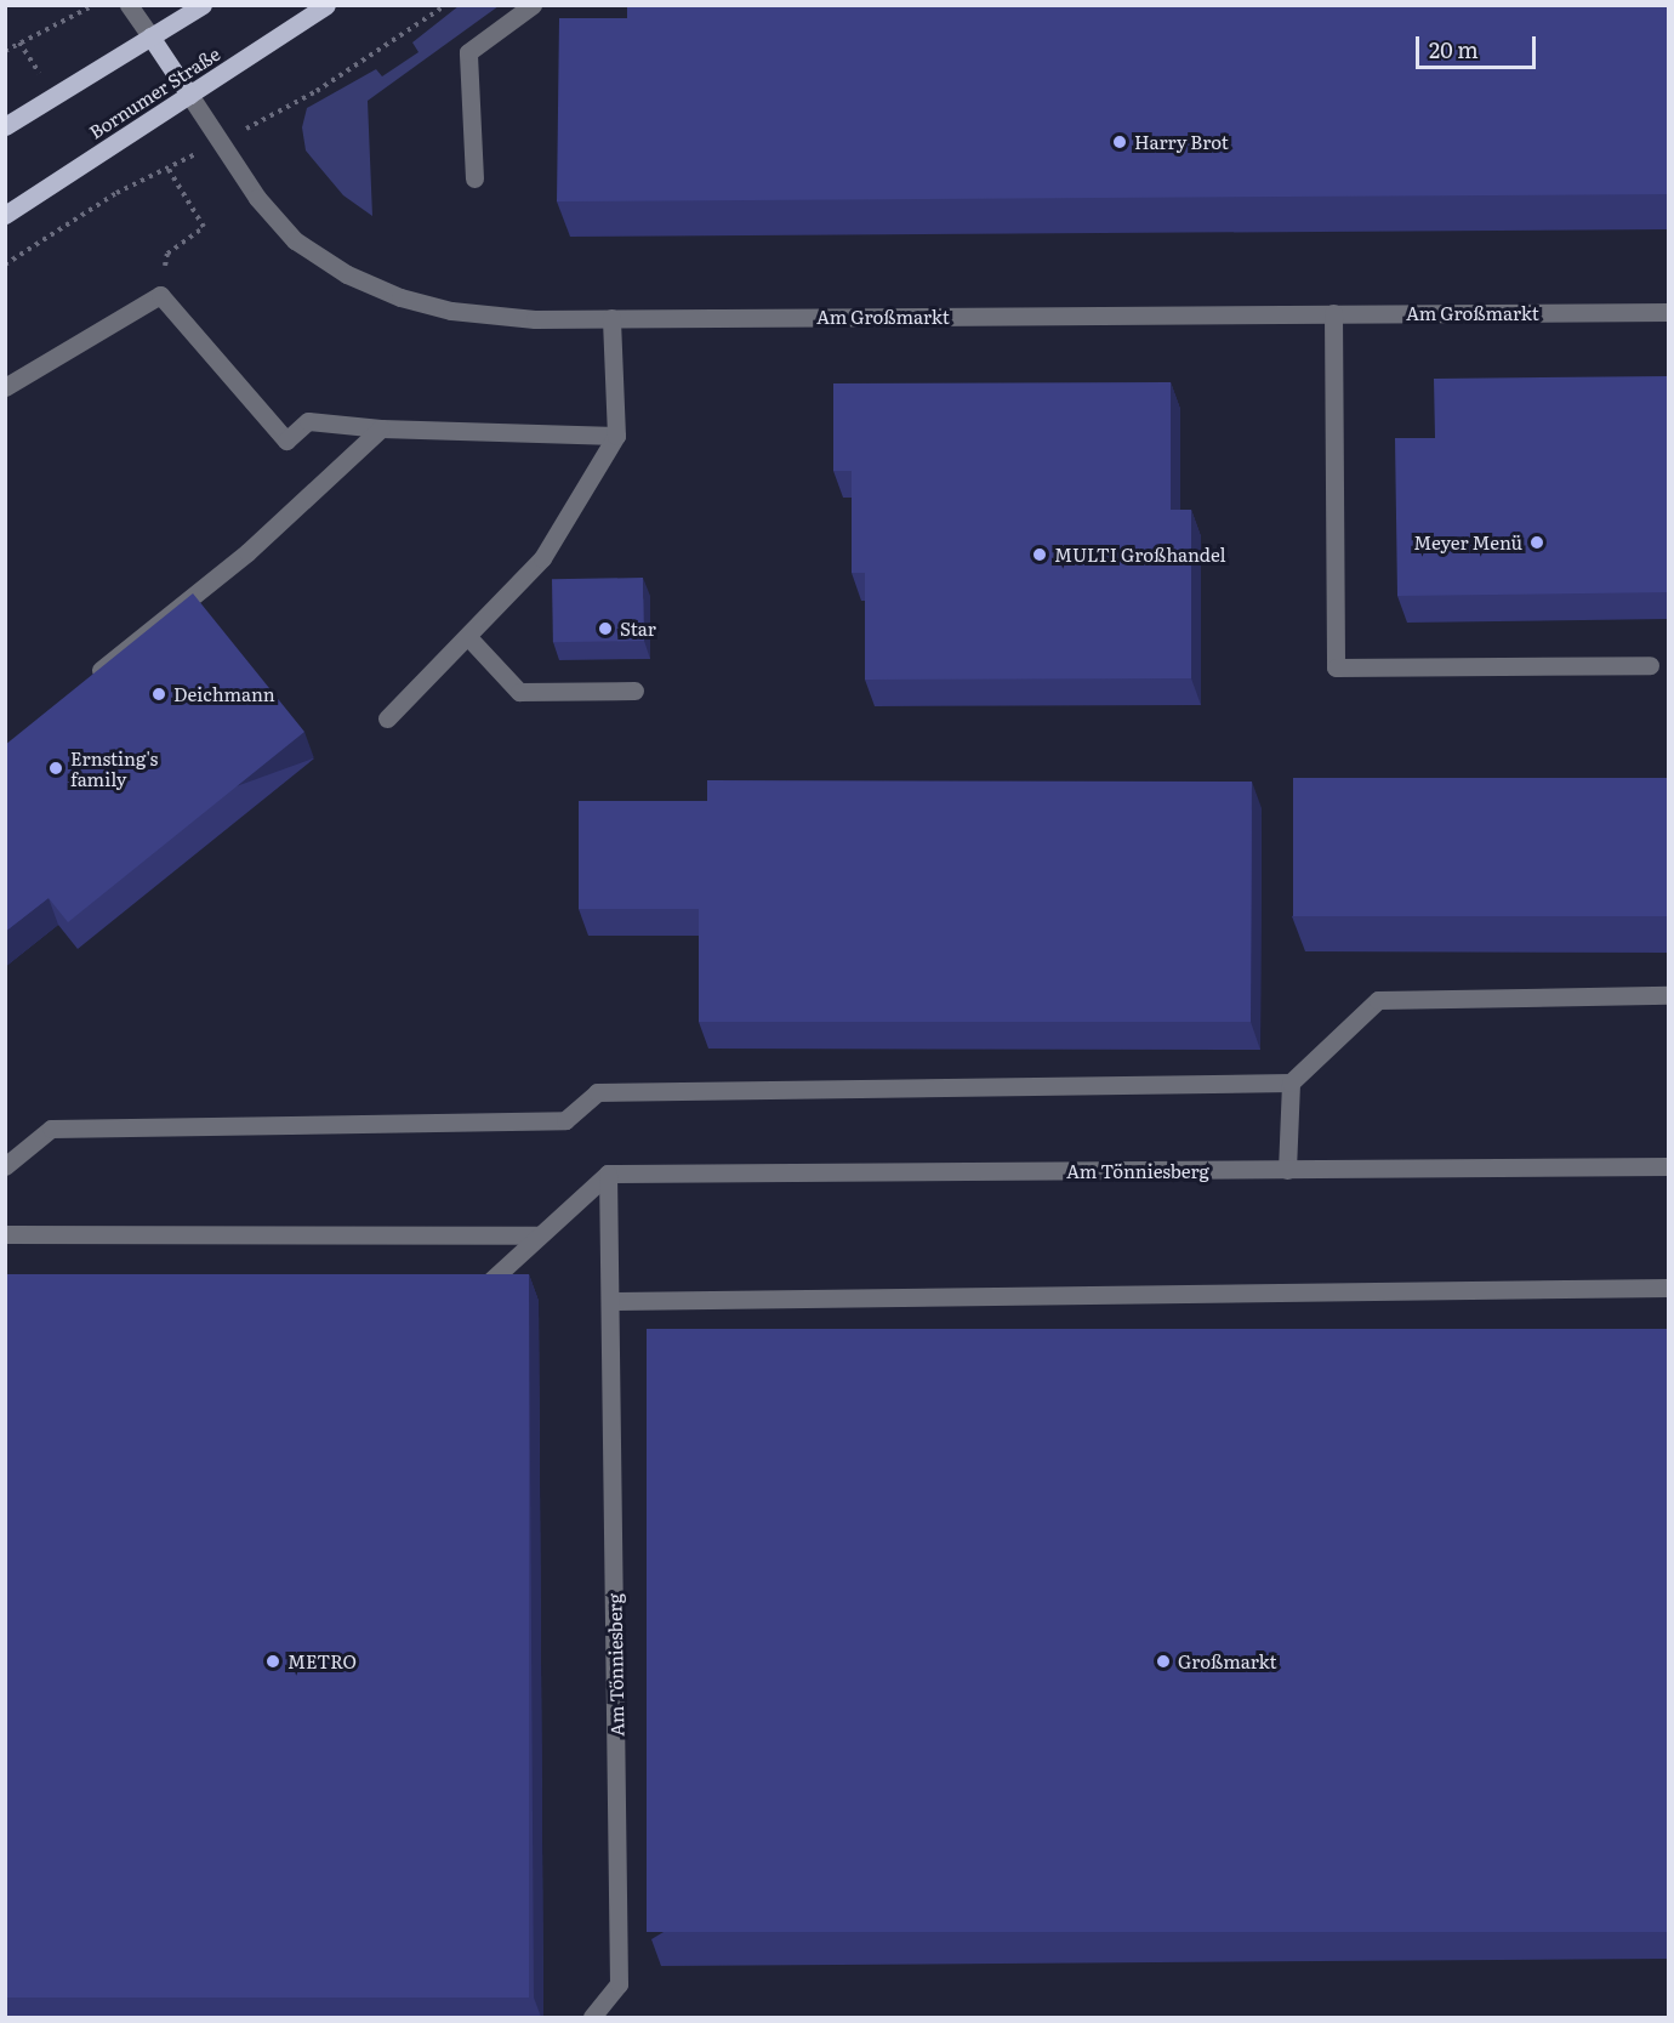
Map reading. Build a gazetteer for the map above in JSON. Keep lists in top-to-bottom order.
{
  "streets": {
    "main road": ["Bornumer Straße"],
    "street": ["Am Großmarkt", "Am Tönniesberg"]
  },
  "crossings": [
    ["Bornumer Straße", "Am Großmarkt"]
  ],
  "places": [
    "Harry Brot",
    "Meyer Menü",
    "MULTI Großhandel",
    "Star",
    "Deichmann",
    "Ernsting's family",
    "METRO",
    "Großmarkt"
  ],
  "scale_bar": "20 m"
}
